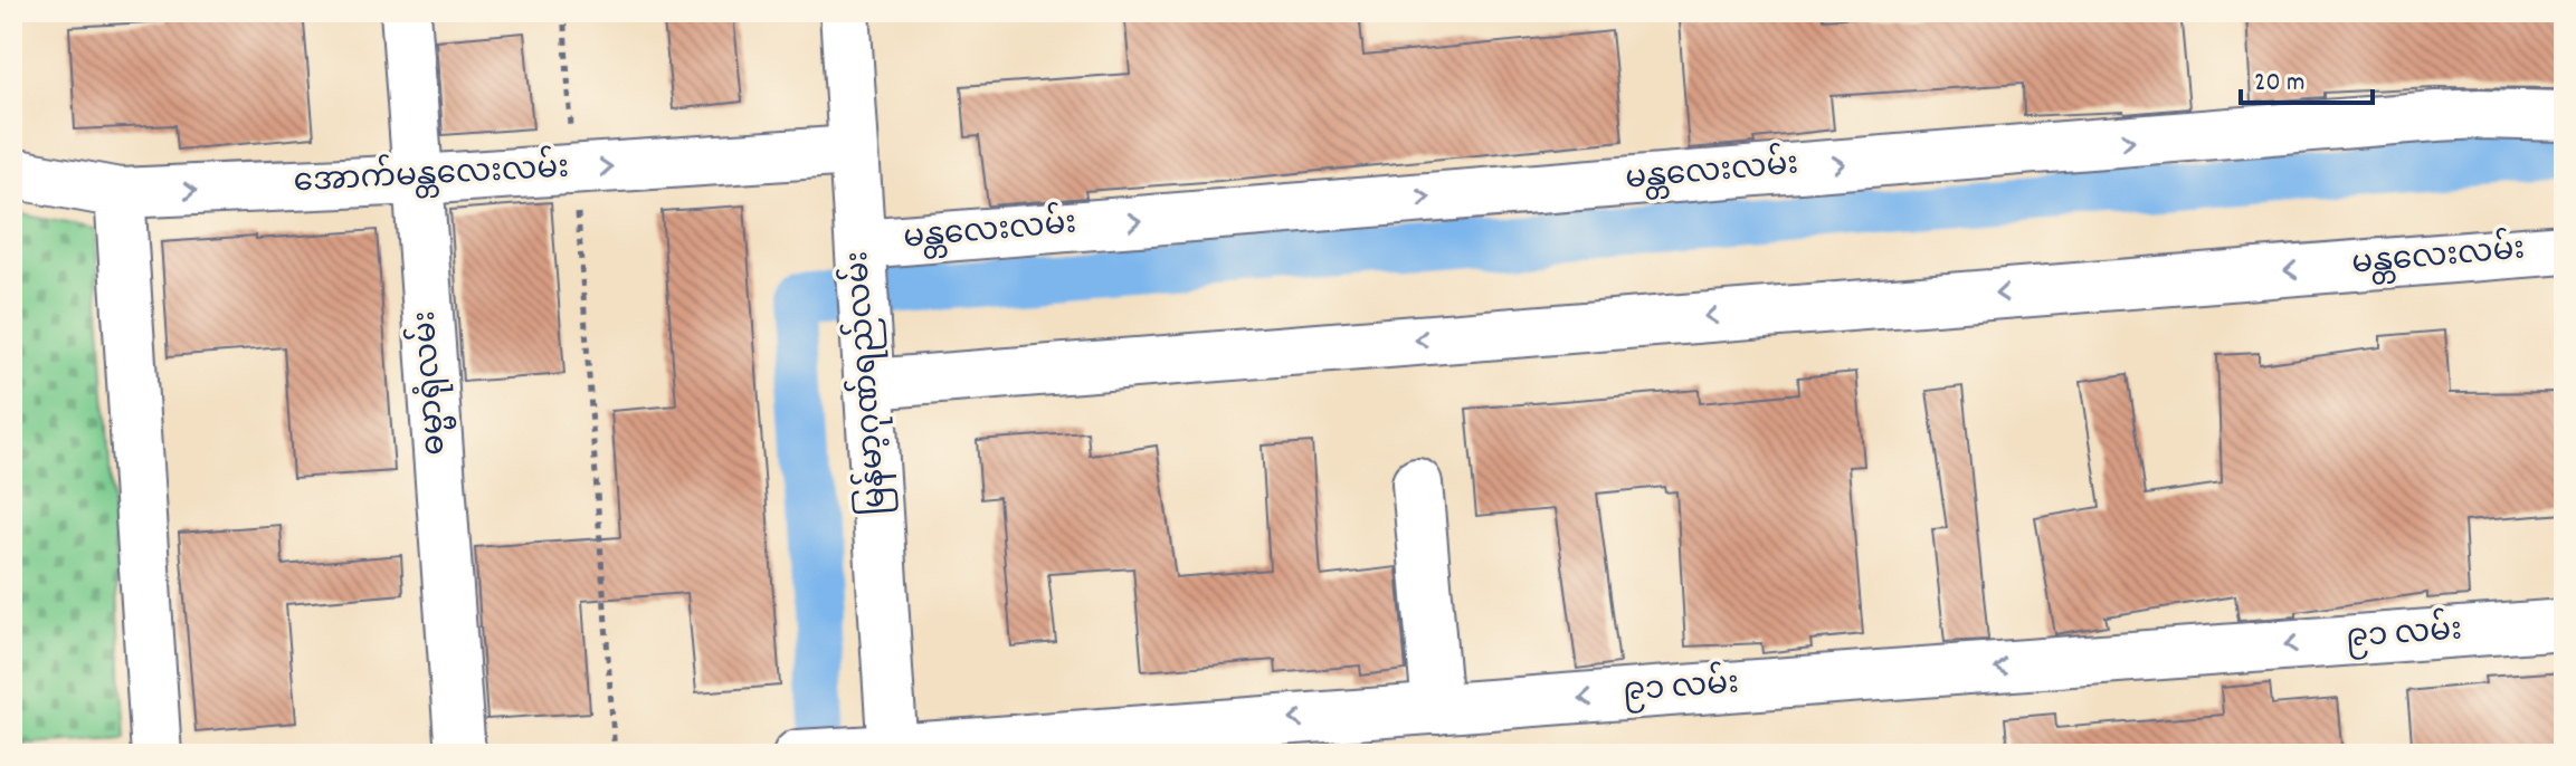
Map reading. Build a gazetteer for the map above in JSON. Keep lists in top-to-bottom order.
{
  "streets": {
    "street": [
      "မန္တလေးလမ်း",
      "အောက်မန္တလေးလမ်း",
      "ဓမ္မာရုံလမ်း",
      "မြန်မာ့ဂုဏ်ရည်လမ်း",
      "၉၁ လမ်း"
    ]
  },
  "crossings": [
    ["မန္တလေးလမ်း", "မြန်မာ့ဂုဏ်ရည်လမ်း"],
    ["အောက်မန္တလေးလမ်း", "ဓမ္မာရုံလမ်း"],
    ["အောက်မန္တလေးလမ်း", "မြန်မာ့ဂုဏ်ရည်လမ်း"],
    ["မြန်မာ့ဂုဏ်ရည်လမ်း", "၉၁ လမ်း"]
  ],
  "one_way": ["အောက်မန္တလေးလမ်း", "၉၁ လမ်း"],
  "scale_bar": "20 m"
}
